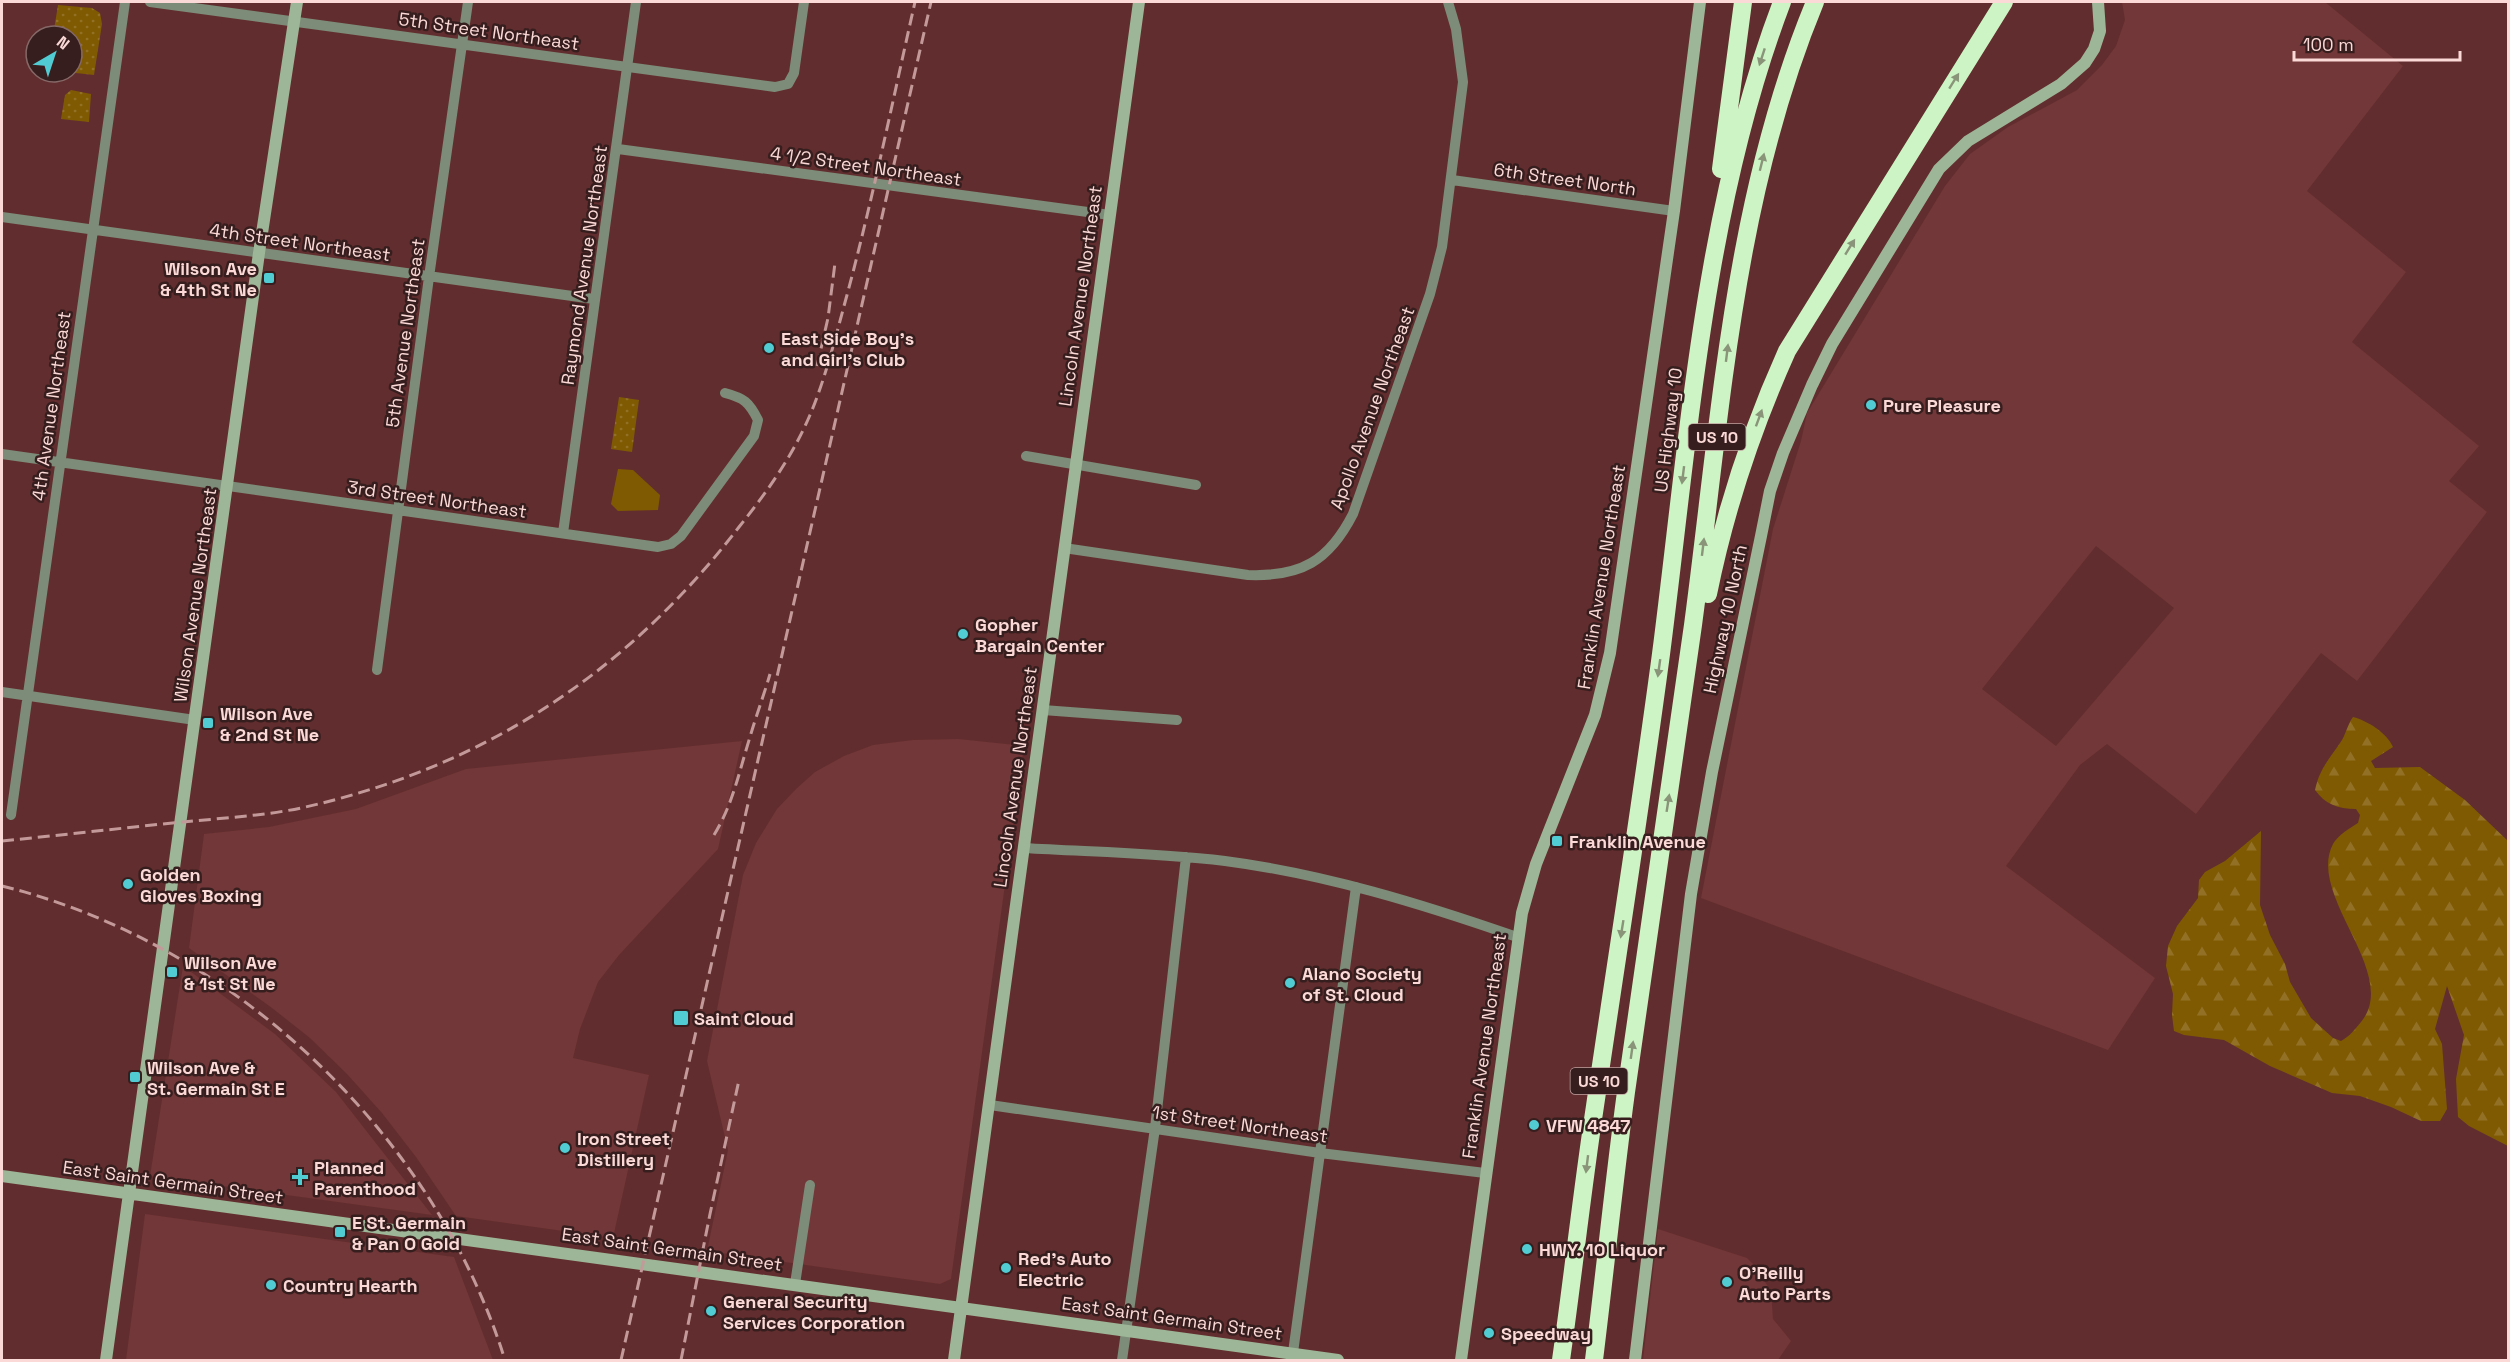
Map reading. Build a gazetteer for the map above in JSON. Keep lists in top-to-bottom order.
{
  "streets": {
    "highway": ["US Highway 10", "US 10"],
    "street": [
      "5th Street Northeast",
      "4 1/2 Street Northeast",
      "6th Street North",
      "4th Street Northeast",
      "Raymond Avenue Northeast",
      "Lincoln Avenue Northeast",
      "5th Avenue Northeast",
      "4th Avenue Northeast",
      "Apollo Avenue Northeast",
      "3rd Street Northeast",
      "Franklin Avenue Northeast",
      "Wilson Avenue Northeast",
      "Highway 10 North",
      "1st Street Northeast",
      "East Saint Germain Street"
    ]
  },
  "crossings": [
    ["5th Street Northeast", "Raymond Avenue Northeast"],
    ["5th Street Northeast", "5th Avenue Northeast"],
    ["5th Street Northeast", "Wilson Avenue Northeast"],
    ["4 1/2 Street Northeast", "Raymond Avenue Northeast"],
    ["4 1/2 Street Northeast", "Lincoln Avenue Northeast"],
    ["6th Street North", "Apollo Avenue Northeast"],
    ["6th Street North", "Franklin Avenue Northeast"],
    ["4th Street Northeast", "Raymond Avenue Northeast"],
    ["4th Street Northeast", "5th Avenue Northeast"],
    ["4th Street Northeast", "4th Avenue Northeast"],
    ["4th Street Northeast", "Wilson Avenue Northeast"],
    ["Raymond Avenue Northeast", "3rd Street Northeast"],
    ["Lincoln Avenue Northeast", "Apollo Avenue Northeast"],
    ["Lincoln Avenue Northeast", "1st Street Northeast"],
    ["Lincoln Avenue Northeast", "East Saint Germain Street"],
    ["5th Avenue Northeast", "3rd Street Northeast"],
    ["4th Avenue Northeast", "3rd Street Northeast"],
    ["3rd Street Northeast", "Wilson Avenue Northeast"],
    ["Franklin Avenue Northeast", "1st Street Northeast"],
    ["Wilson Avenue Northeast", "East Saint Germain Street"]
  ],
  "places": {
    "transit": [
      "Wilson Ave & 4th St Ne",
      "Wilson Ave & 2nd St Ne",
      "Franklin Avenue",
      "Wilson Ave & 1st St Ne",
      "Saint Cloud",
      "Wilson Ave & St. Germain St E",
      "E St. Germain & Pan O Gold"
    ],
    "other": [
      "East Side Boy's and Girl's Club",
      "Pure Pleasure",
      "Gopher Bargain Center",
      "Golden Gloves Boxing",
      "Alano Society of St. Cloud",
      "VFW 4847",
      "Iron Street Distillery",
      "HWY. 10 Liquor",
      "Red’s Auto Electric",
      "O'Reilly Auto Parts",
      "Country Hearth",
      "General Security Services Corporation",
      "Speedway"
    ],
    "health": ["Planned Parenthood"]
  },
  "scale_bar": "100 m",
  "north": "top right"
}
